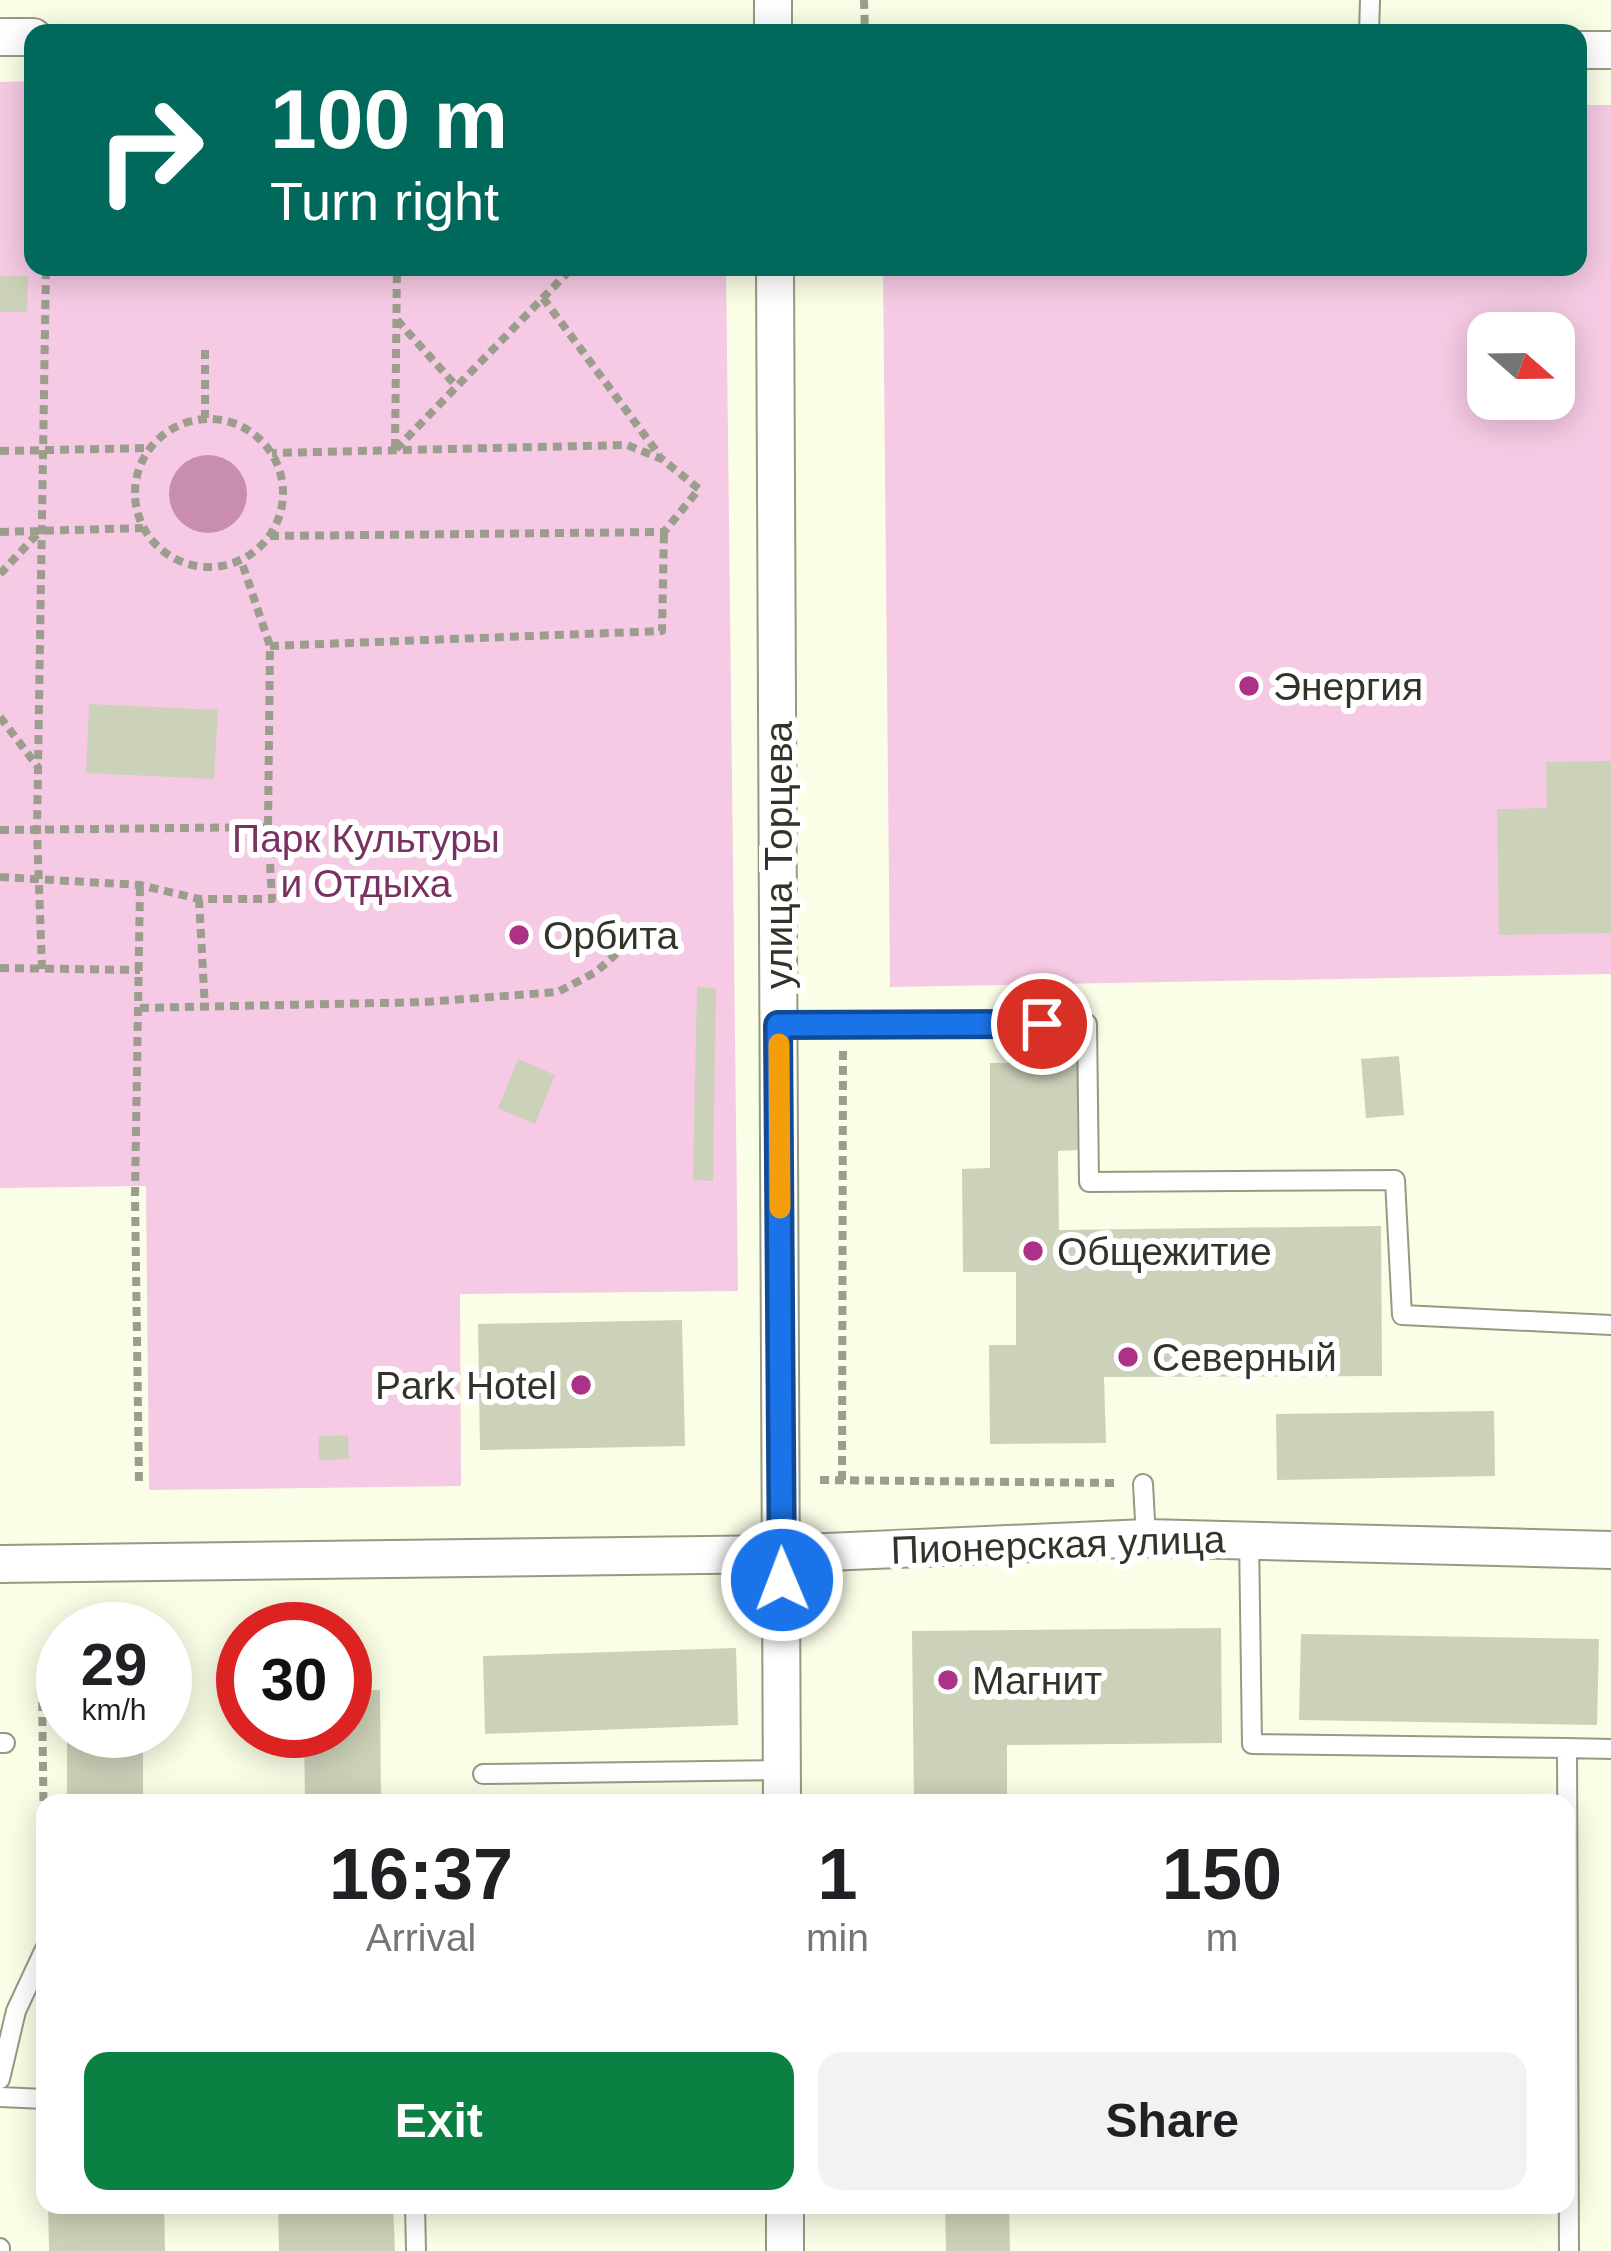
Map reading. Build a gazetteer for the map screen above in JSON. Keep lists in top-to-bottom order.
{
  "streets": {
    "street": ["улица Торцева", "Пионерская улица"]
  },
  "crossings": [
    ["улица Торцева", "Пионерская улица"]
  ],
  "parks": ["Парк Культуры и Отдыха"],
  "places": [
    "Энергия",
    "Орбита",
    "Общежитие",
    "Северный",
    "Park Hotel",
    "Магнит"
  ],
  "north": "right",
  "page": {
    "turn": ["100 m", "Turn right"],
    "speed": "29 km/h",
    "limit": "30",
    "eta": [
      "16:37",
      "Arrival",
      "1",
      "min",
      "150",
      "m"
    ],
    "buttons": ["Exit", "Share"]
  }
}
